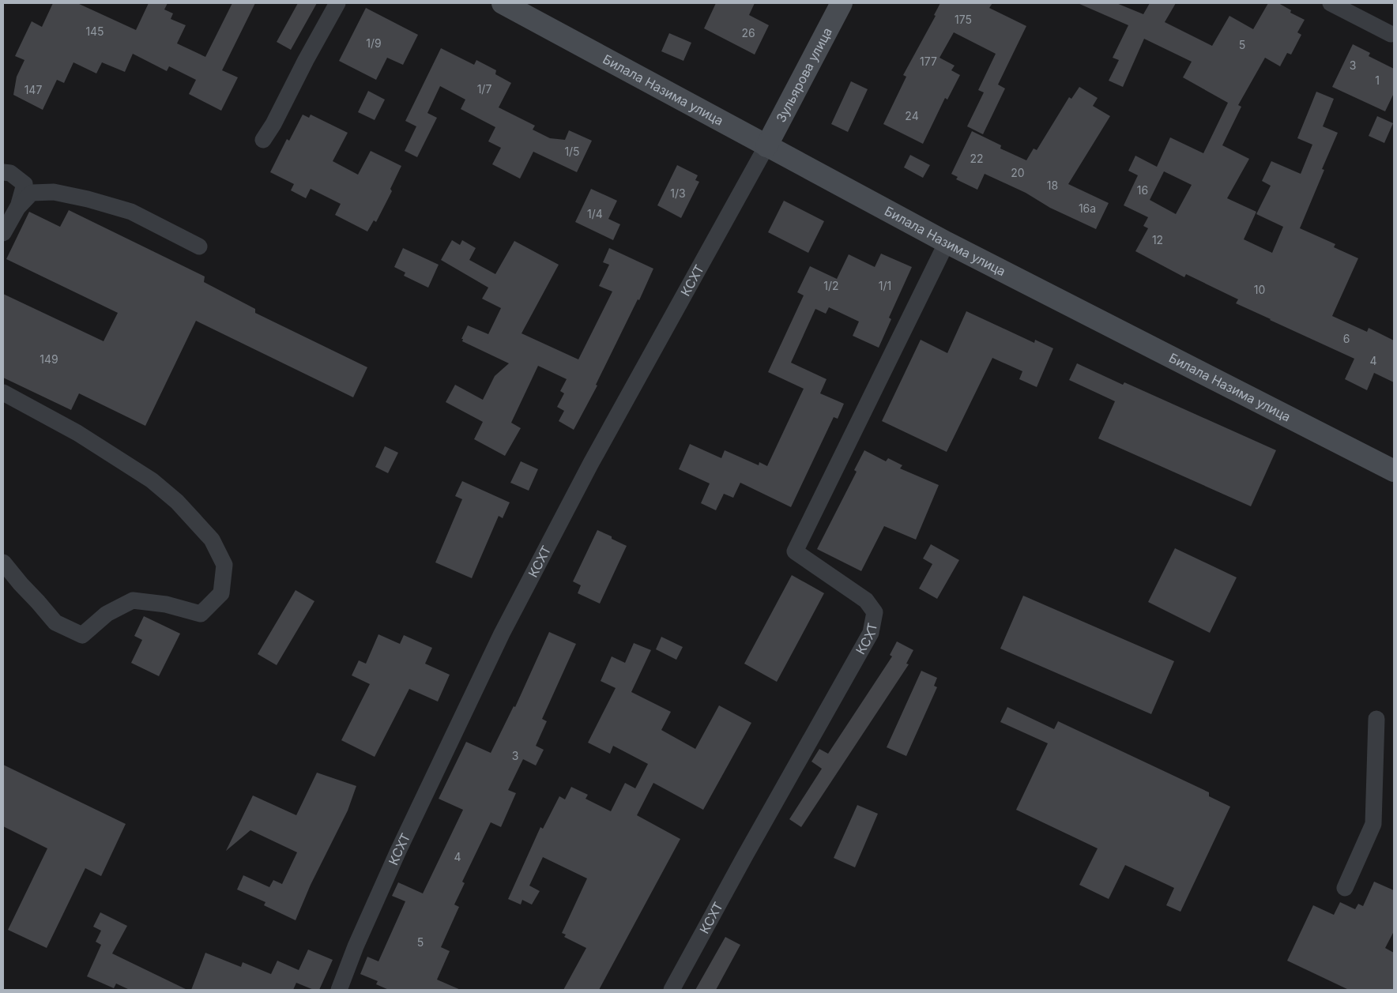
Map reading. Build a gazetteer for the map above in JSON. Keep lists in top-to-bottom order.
{
  "streets": {
    "street": ["Зульярова улица", "Билала Назима улица", "КСХТ"]
  },
  "crossings": [
    ["Зульярова улица", "Билала Назима улица"],
    ["Зульярова улица", "КСХТ"],
    ["Билала Назима улица", "КСХТ"]
  ],
  "house_numbers": [
    "175",
    "145",
    "26",
    "1/9",
    "5",
    "177",
    "3",
    "1",
    "1/7",
    "147",
    "24",
    "1/5",
    "22",
    "20",
    "18",
    "16",
    "1/3",
    "16а",
    "1/4",
    "12",
    "1/2",
    "1/1",
    "10",
    "6",
    "149",
    "4",
    "3",
    "4",
    "5"
  ]
}
